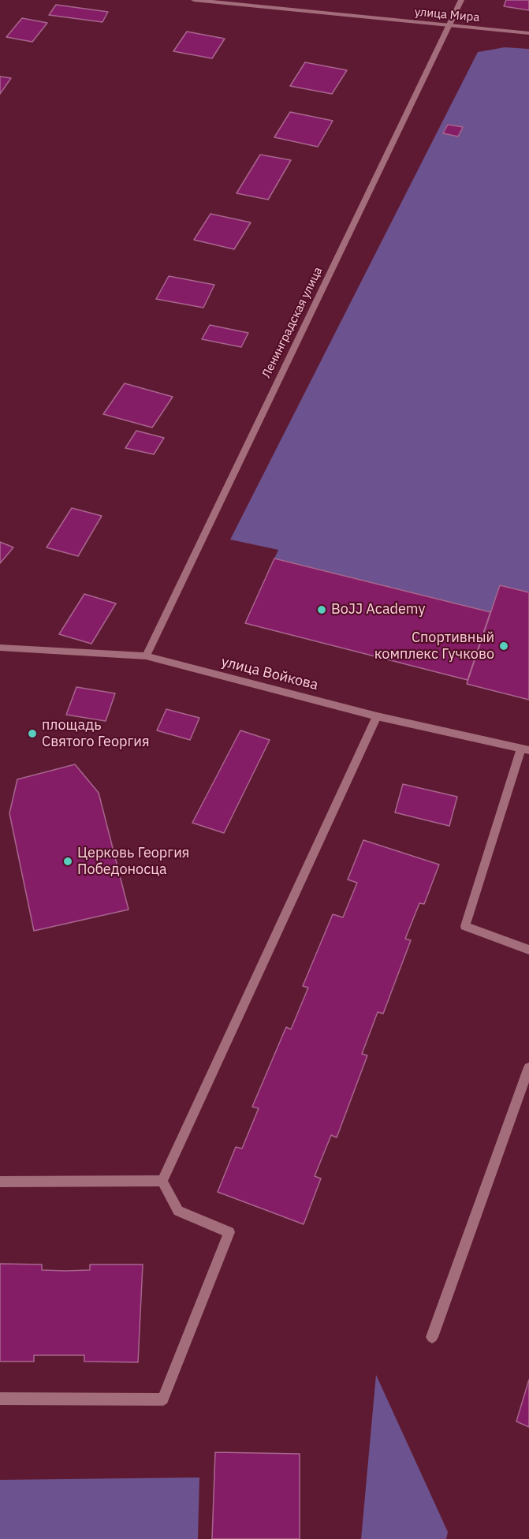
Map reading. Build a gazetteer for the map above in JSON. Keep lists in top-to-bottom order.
{
  "streets": {
    "street": ["улица Мира", "Ленинградская улица", "улица Войкова"]
  },
  "crossings": [
    ["улица Мира", "Ленинградская улица"],
    ["Ленинградская улица", "улица Войкова"]
  ],
  "places": [
    "BoJJ Academy",
    "Спортивный комплекс Гучково",
    "площадь Святого Георгия",
    "Церковь Георгия Победоносца"
  ]
}
